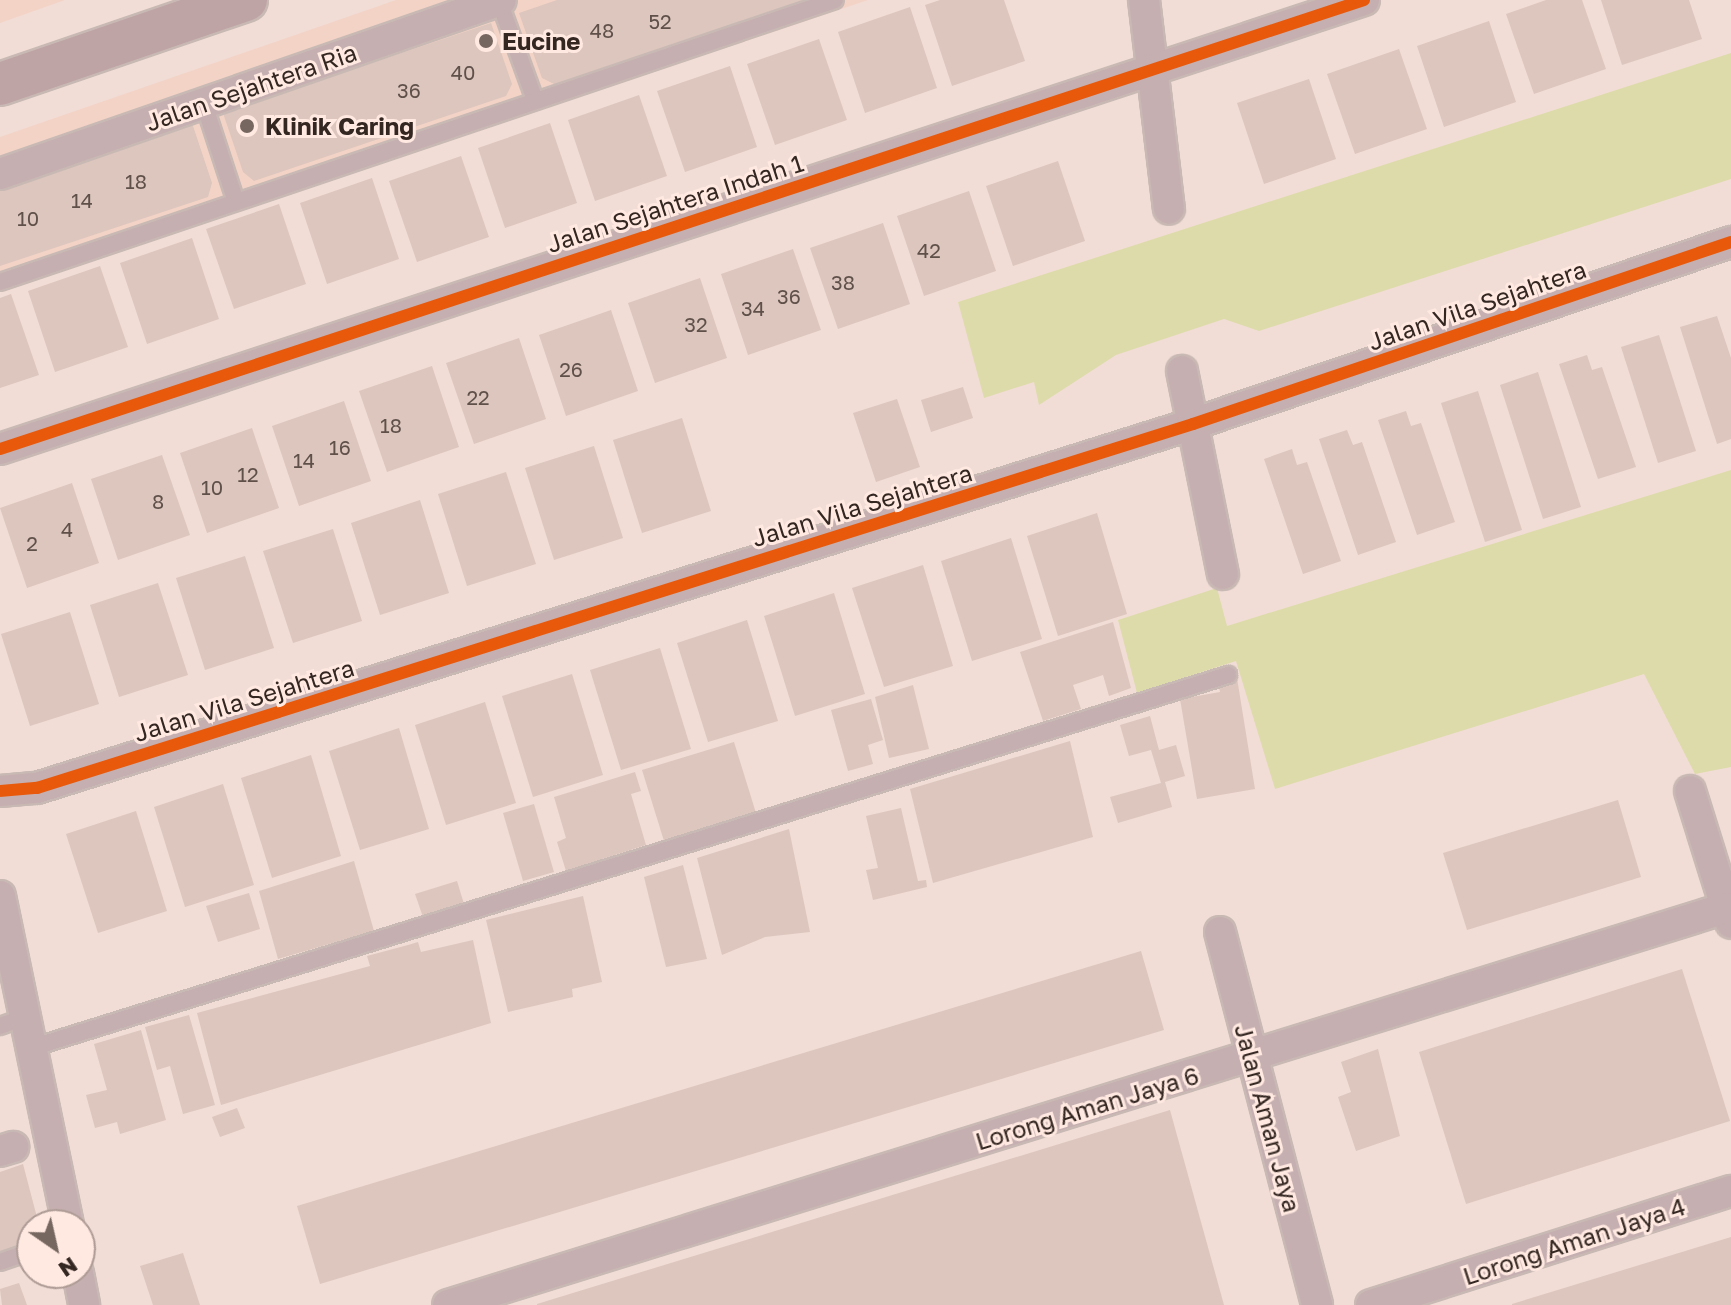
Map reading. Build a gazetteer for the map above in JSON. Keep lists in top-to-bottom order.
{
  "streets": {
    "street": [
      "Jalan Sejahtera Ria",
      "Jalan Sejahtera Indah 1",
      "Jalan Vila Sejahtera",
      "Lorong Aman Jaya 6",
      "Jalan Aman Jaya",
      "Lorong Aman Jaya 4"
    ]
  },
  "crossings": [
    ["Lorong Aman Jaya 6", "Jalan Aman Jaya"]
  ],
  "places": ["Eucine", "Klinik Caring"],
  "house_numbers": [
    "52",
    "48",
    "40",
    "36",
    "18",
    "14",
    "10",
    "42",
    "38",
    "36",
    "34",
    "32",
    "26",
    "22",
    "18",
    "16",
    "14",
    "12",
    "10",
    "8",
    "4",
    "2"
  ],
  "north": "bottom right"
}
